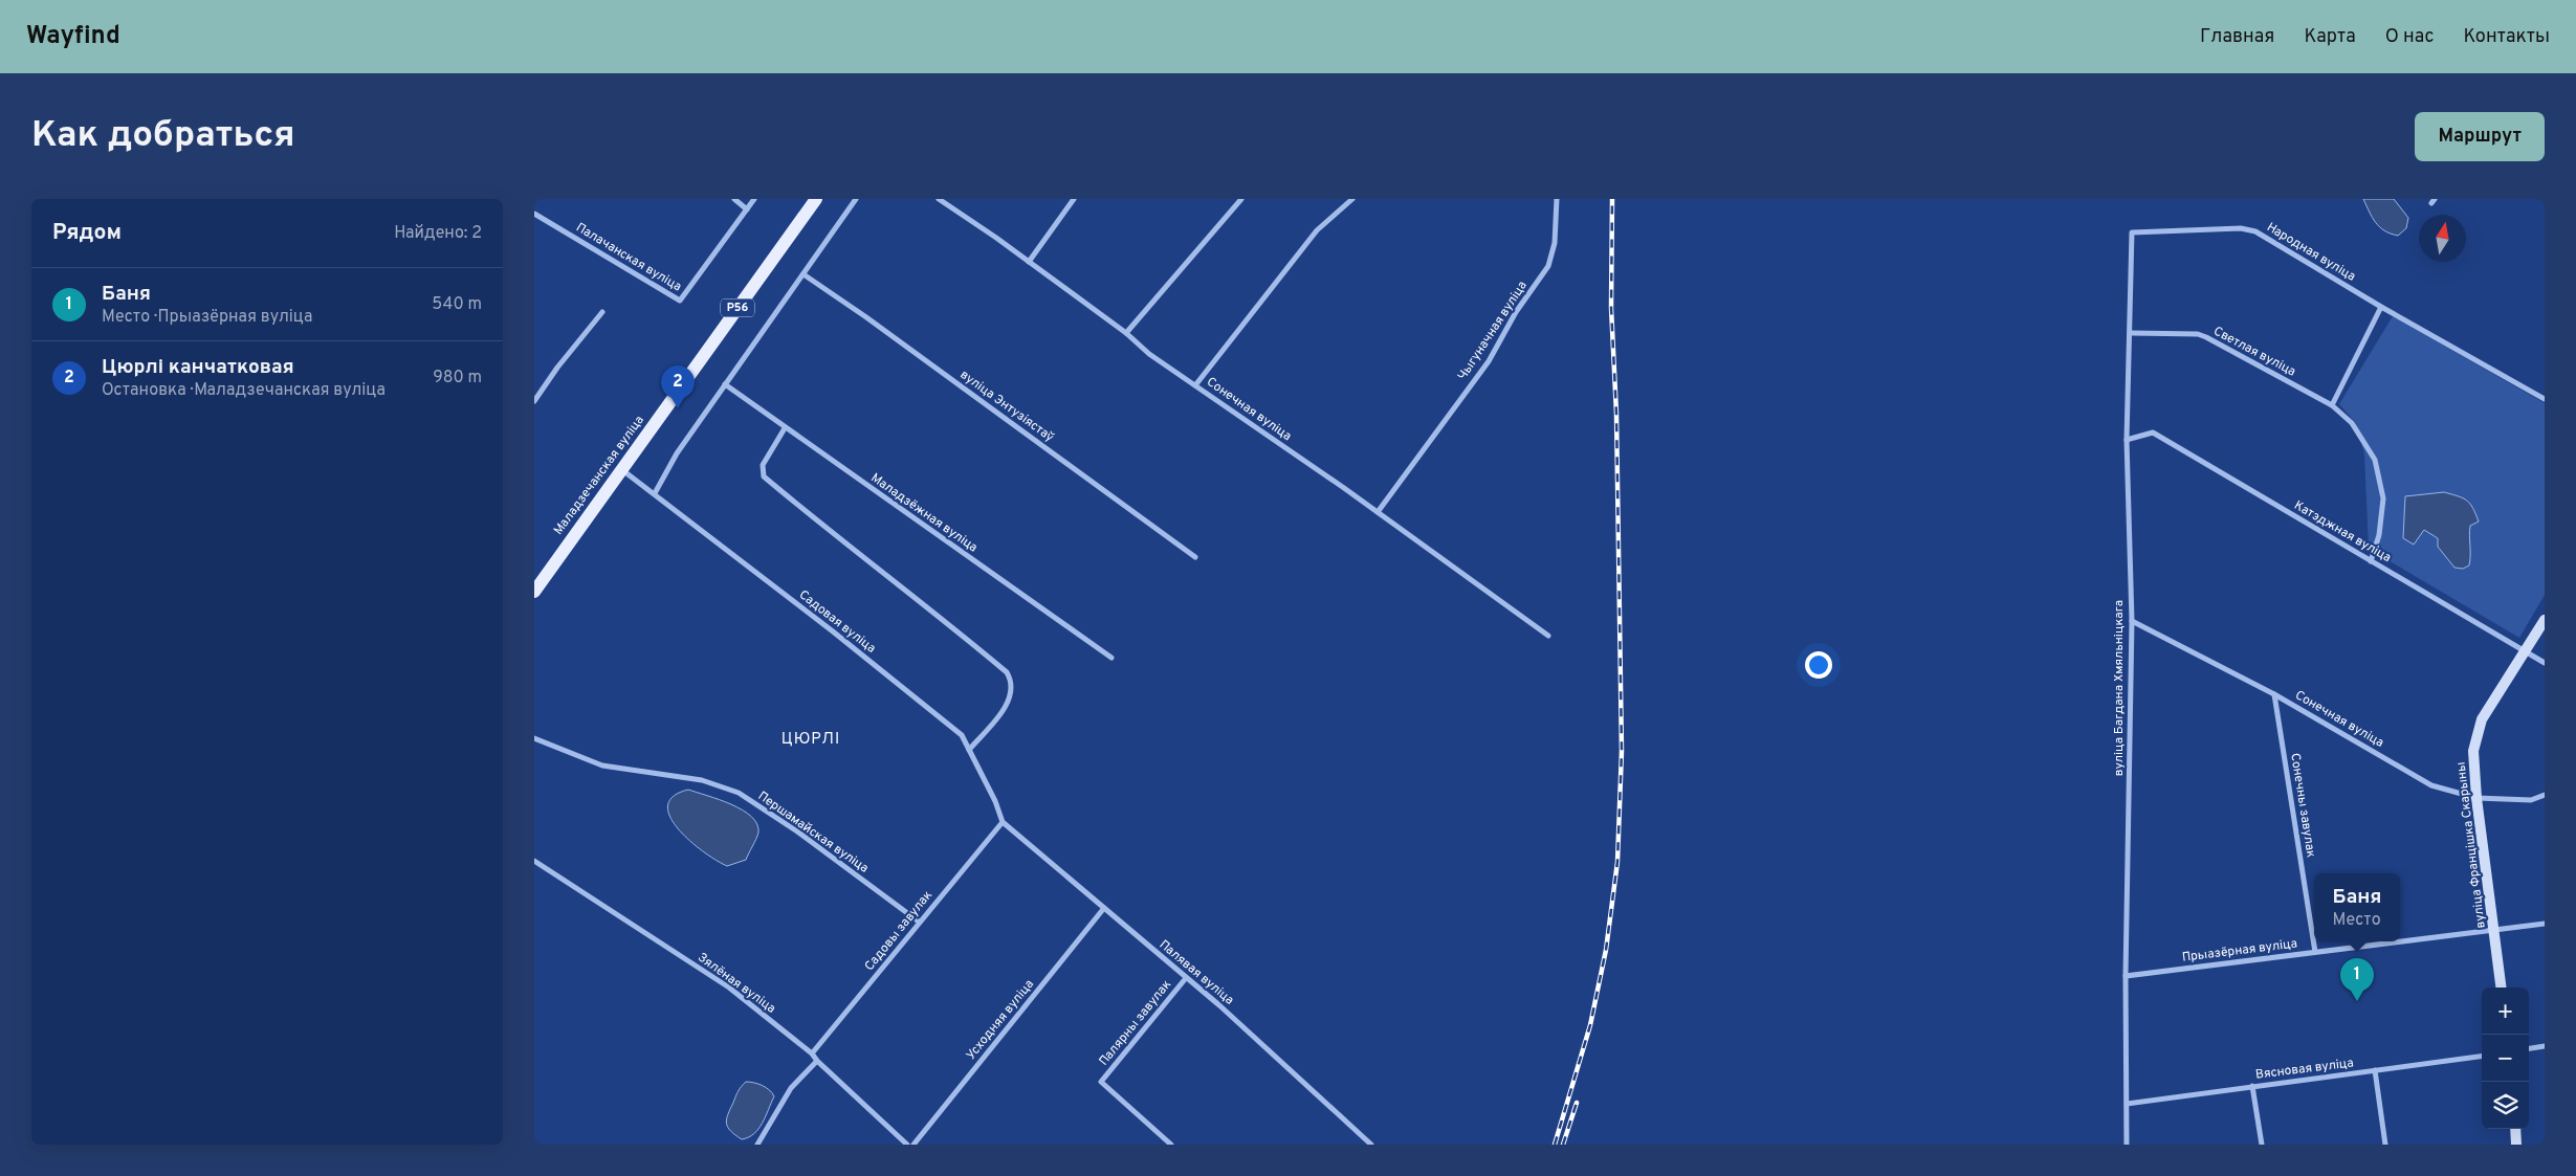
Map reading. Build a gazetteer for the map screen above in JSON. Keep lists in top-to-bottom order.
{
  "streets": {
    "main road": ["Р56", "Маладзечанская вуліца"],
    "street": [
      "Народная вуліца",
      "Палачанская вуліца",
      "Чыгуначная вуліца",
      "Светлая вуліца",
      "вуліца Энтузіястаў",
      "Сонечная вуліца",
      "Маладзёжная вуліца",
      "Катэджная вуліца",
      "Садовая вуліца",
      "вуліца Багдана Хмяльніцкага",
      "Сонечны завулак",
      "Першамайская вуліца",
      "вуліца Францішка Скарыны",
      "Садовы завулак",
      "Прыазёрная вуліца",
      "Палявая вуліца",
      "Зялёная вуліца",
      "Усходняя вуліца",
      "Палярны завулак",
      "Вясновая вуліца"
    ]
  },
  "crossings": [
    ["Народная вуліца", "вуліца Багдана Хмяльніцкага"],
    ["Чыгуначная вуліца", "Сонечная вуліца"],
    ["Светлая вуліца", "Катэджная вуліца"],
    ["Светлая вуліца", "вуліца Багдана Хмяльніцкага"],
    ["Сонечная вуліца", "вуліца Багдана Хмяльніцкага"],
    ["Сонечная вуліца", "Сонечны завулак"],
    ["Сонечная вуліца", "вуліца Францішка Скарыны"],
    ["Маладзечанская вуліца", "Садовая вуліца"],
    ["Катэджная вуліца", "вуліца Багдана Хмяльніцкага"],
    ["Катэджная вуліца", "вуліца Францішка Скарыны"],
    ["Садовая вуліца", "Садовы завулак"],
    ["Садовая вуліца", "Палявая вуліца"],
    ["вуліца Багдана Хмяльніцкага", "Прыазёрная вуліца"],
    ["вуліца Багдана Хмяльніцкага", "Вясновая вуліца"],
    ["Сонечны завулак", "Прыазёрная вуліца"],
    ["Першамайская вуліца", "Садовы завулак"],
    ["вуліца Францішка Скарыны", "Прыазёрная вуліца"],
    ["Садовы завулак", "Палявая вуліца"],
    ["Садовы завулак", "Зялёная вуліца"],
    ["Палявая вуліца", "Усходняя вуліца"],
    ["Палявая вуліца", "Палярны завулак"]
  ],
  "districts": ["ЦЮРЛІ"],
  "north": "top",
  "page": {
    "header": "Wayfind",
    "nav": [
      "Главная",
      "Карта",
      "О нас",
      "Контакты"
    ],
    "buttons": "Маршрут",
    "title": "Как добраться",
    "heading": ["Рядом", "Найдено: 2"],
    "list": [
      {
        "mark": "1",
        "name": "Баня",
        "note": "Место · Прыазёрная вуліца",
        "value": "540 m"
      },
      {
        "mark": "2",
        "name": "Цюрлі канчатковая",
        "note": "Остановка · Маладзечанская вуліца",
        "value": "980 m"
      }
    ],
    "pins": ["2", "1"],
    "popup": ["Баня", "Место"],
    "map_buttons": ["+", "−"]
  }
}
